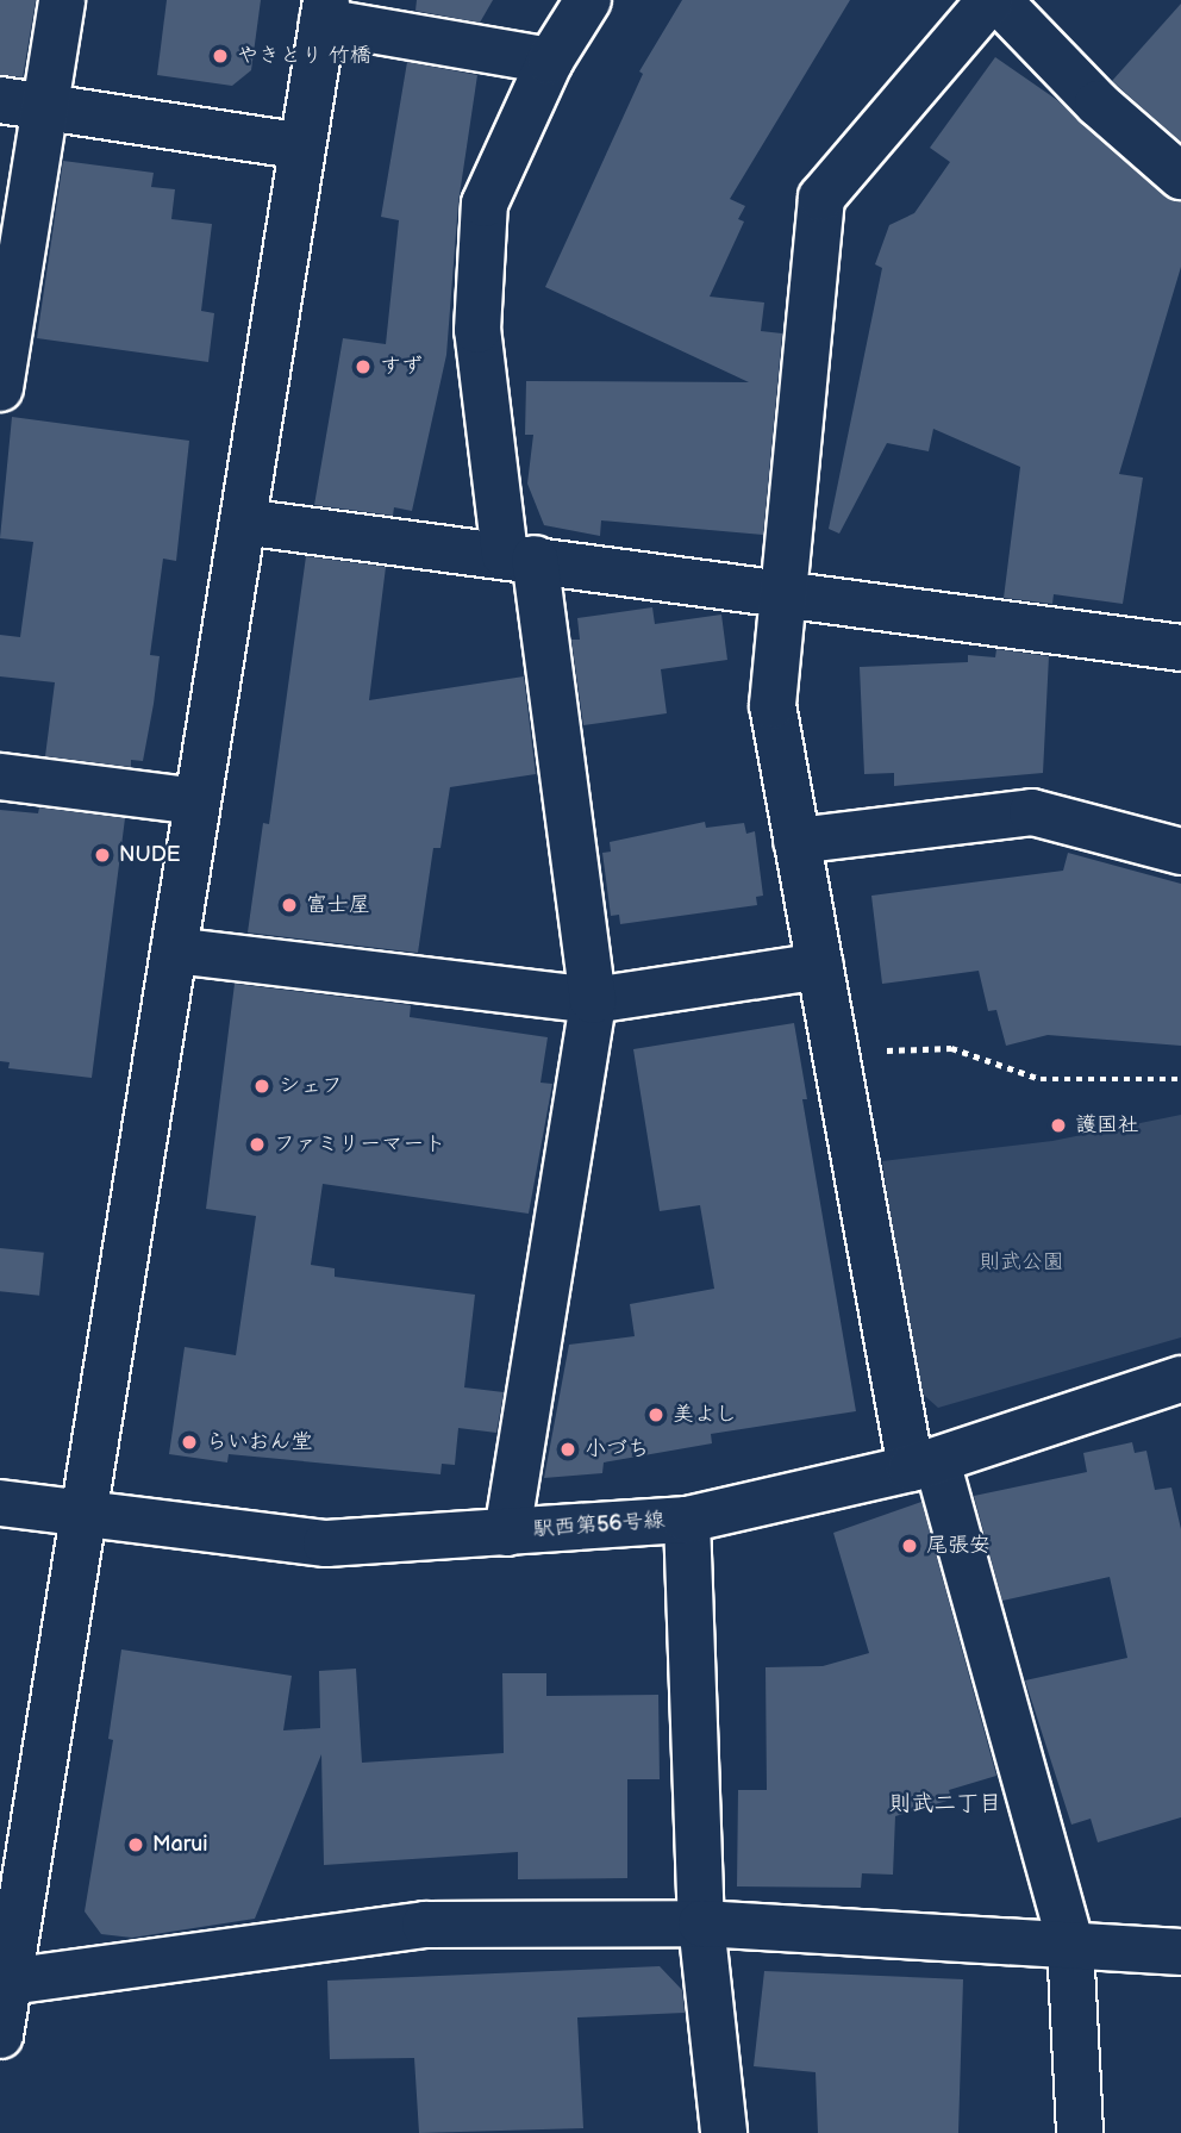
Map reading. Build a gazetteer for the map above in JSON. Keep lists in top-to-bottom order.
{
  "streets": {
    "street": ["駅西第56号線"]
  },
  "districts": ["則武二丁目"],
  "parks": ["則武公園"],
  "places": [
    "やきとり 竹橋",
    "すず",
    "NUDE",
    "富士屋",
    "シェフ",
    "護国社",
    "ファミリーマート",
    "美よし",
    "らいおん堂",
    "小づち",
    "尾張安",
    "Marui"
  ]
}
